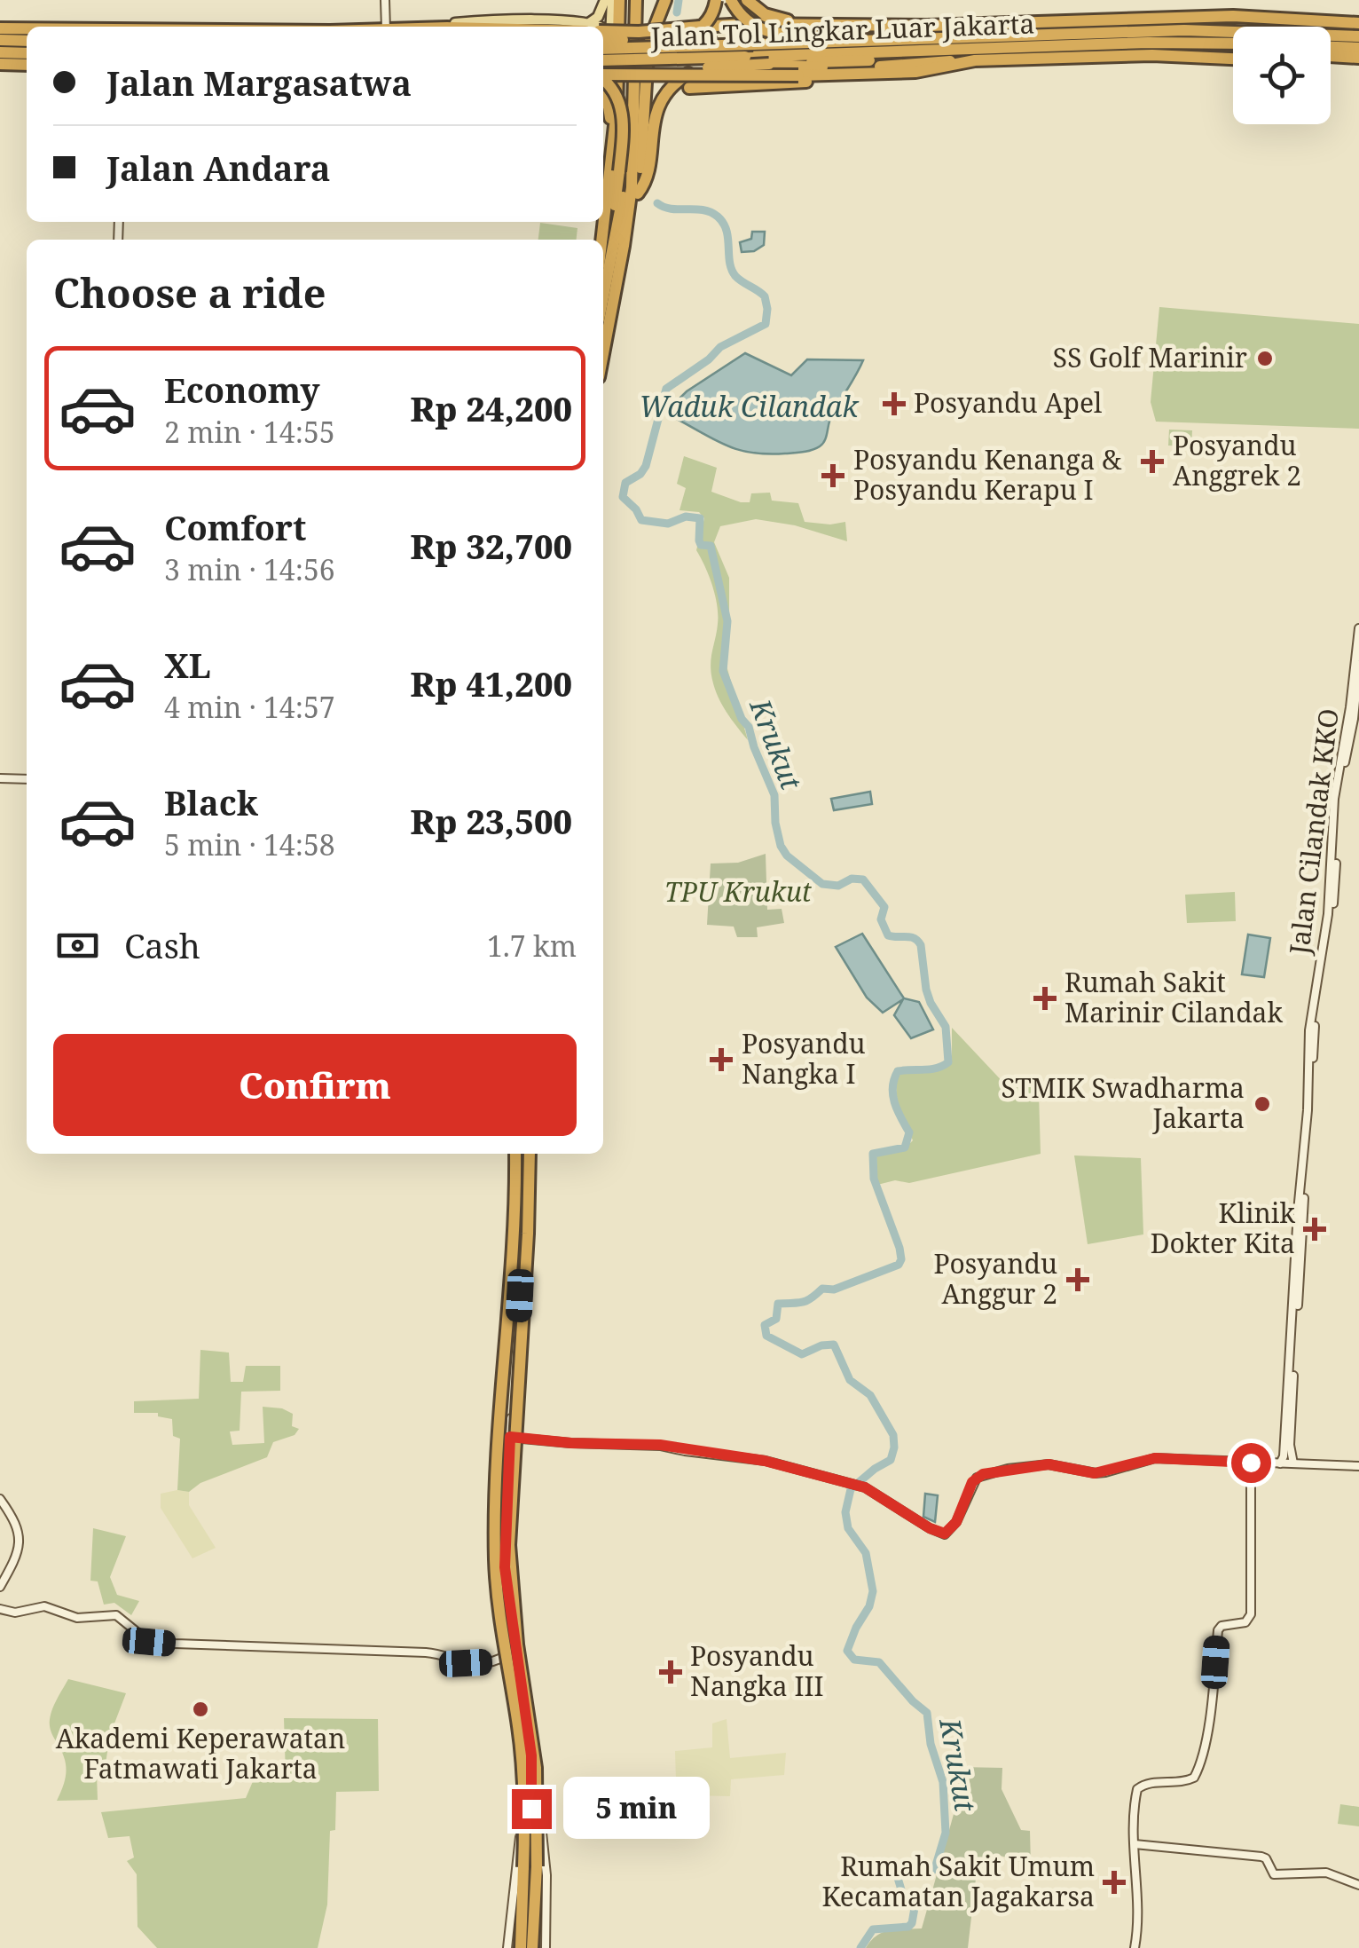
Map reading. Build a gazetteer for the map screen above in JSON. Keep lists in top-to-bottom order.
{
  "streets": {
    "highway": ["Jalan Tol Lingkar Luar Jakarta"],
    "street": ["Jalan Cilandak KKO"]
  },
  "water": ["Waduk Cilandak", "Krukut"],
  "parks": ["TPU Krukut"],
  "places": {
    "other": ["SS Golf Marinir", "STMIK Swadharma Jakarta", "Akademi Keperawatan Fatmawati Jakarta"],
    "health": [
      "Posyandu Apel",
      "Posyandu Anggrek 2",
      "Posyandu Kenanga & Posyandu Kerapu I",
      "Rumah Sakit Marinir Cilandak",
      "Posyandu Nangka I",
      "Klinik Dokter Kita",
      "Posyandu Anggur 2",
      "Posyandu Nangka III",
      "Rumah Sakit Umum Kecamatan Jagakarsa"
    ]
  },
  "page": {
    "banner": ["Jalan Margasatwa", "Jalan Andara"],
    "heading": "Choose a ride",
    "list": [
      {
        "name": "Economy",
        "note": "2 min · 14:55",
        "value": "Rp 24,200"
      },
      {
        "name": "Comfort",
        "note": "3 min · 14:56",
        "value": "Rp 32,700"
      },
      {
        "name": "XL",
        "note": "4 min · 14:57",
        "value": "Rp 41,200"
      },
      {
        "name": "Black",
        "note": "5 min · 14:58",
        "value": "Rp 23,500"
      }
    ],
    "pay": ["Cash", "1.7 km"],
    "buttons": "Confirm",
    "bubble": "5 min"
  }
}
